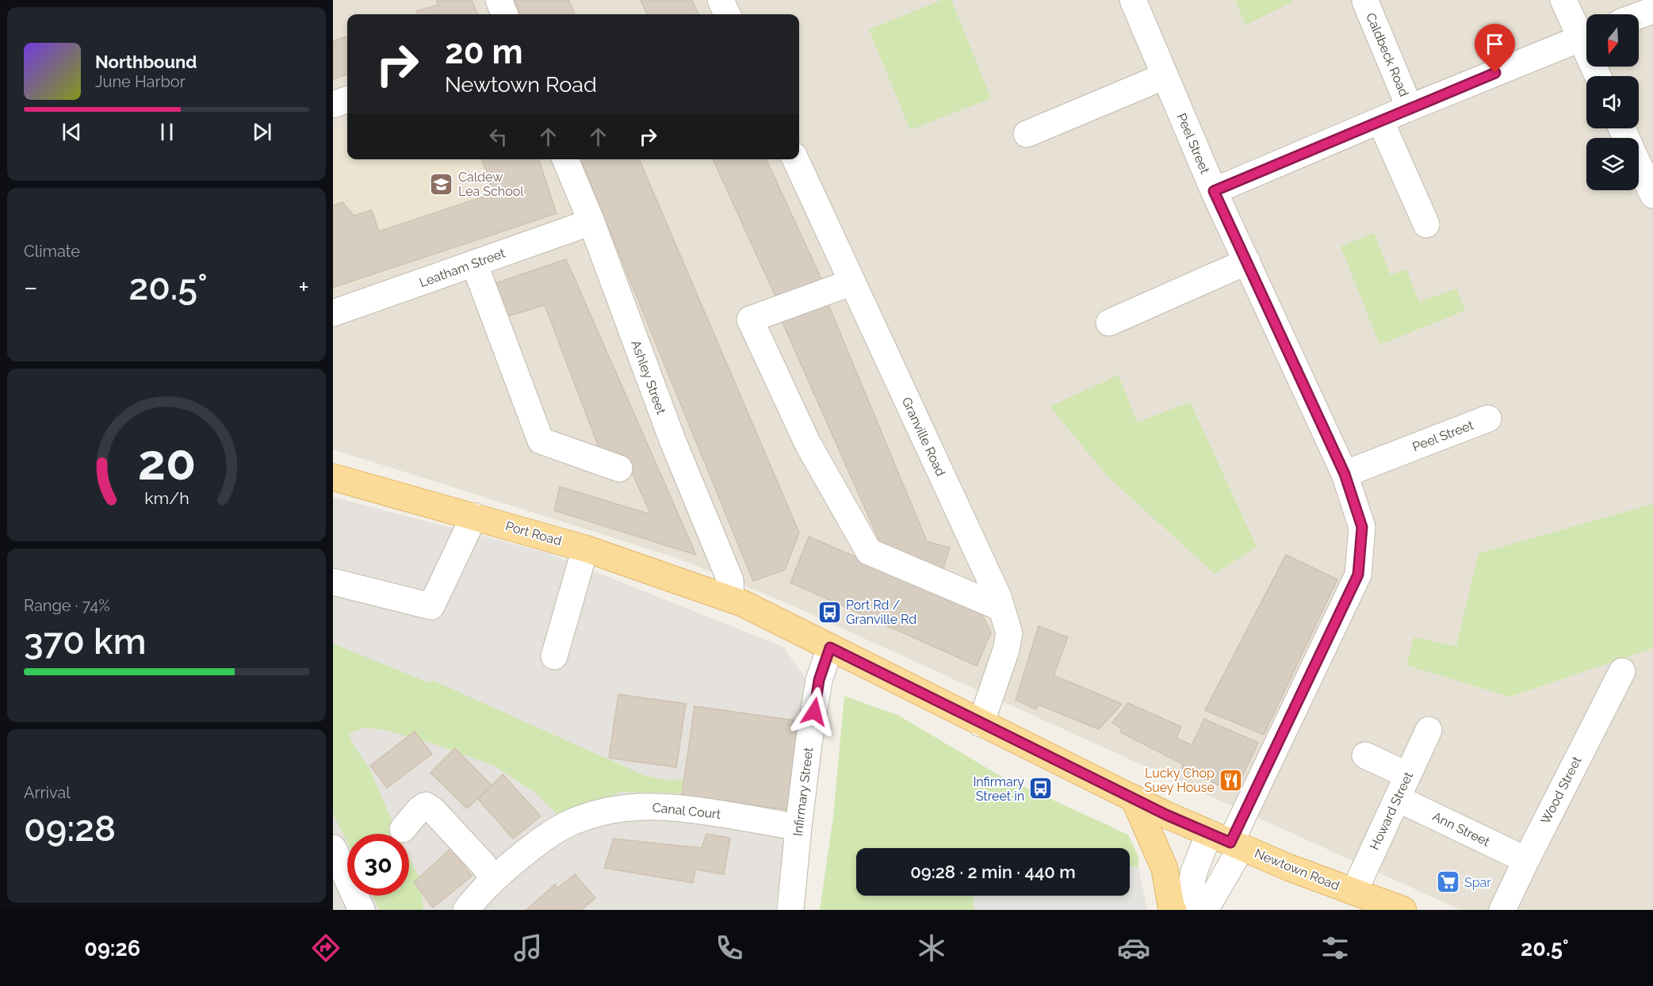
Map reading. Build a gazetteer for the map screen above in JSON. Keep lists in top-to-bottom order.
{
  "streets": {
    "main road": ["Port Road", "Newtown Road"],
    "street": [
      "Caldbeck Road",
      "Peel Street",
      "Leatham Street",
      "Ashley Street",
      "Granville Road",
      "Wood Street",
      "Infirmary Street",
      "Canal Court",
      "Howard Street",
      "Ann Street"
    ]
  },
  "crossings": [
    ["Caldbeck Road", "Peel Street"],
    ["Peel Street", "Newtown Road"],
    ["Leatham Street", "Ashley Street"],
    ["Ashley Street", "Port Road"],
    ["Ashley Street", "Newtown Road"],
    ["Granville Road", "Newtown Road"],
    ["Port Road", "Newtown Road"],
    ["Wood Street", "Ann Street"],
    ["Infirmary Street", "Canal Court"],
    ["Infirmary Street", "Newtown Road"],
    ["Howard Street", "Ann Street"],
    ["Howard Street", "Newtown Road"]
  ],
  "places": {
    "school or university": ["Caldew Lea School"],
    "bus stop": ["Port Rd / Granville Rd", "Infirmary Street in"],
    "restaurant": ["Lucky Chop Suey House"],
    "supermarket": ["Spar"]
  },
  "north": "bottom",
  "page": {
    "turn": ["20 m", "Newtown Road"],
    "song": ["Northbound", "June Harbor"],
    "tile": [
      "Climate",
      ["Range · 74%", "370 km"],
      ["Arrival", "09:28"]
    ],
    "heat": ["−", "20.5°", "+"],
    "limit": "30",
    "trip": "09:28 · 2 min · 440 m",
    "tabs": ["09:26", "20.5°"],
    "gauge": ["20", "km/h"]
  }
}
